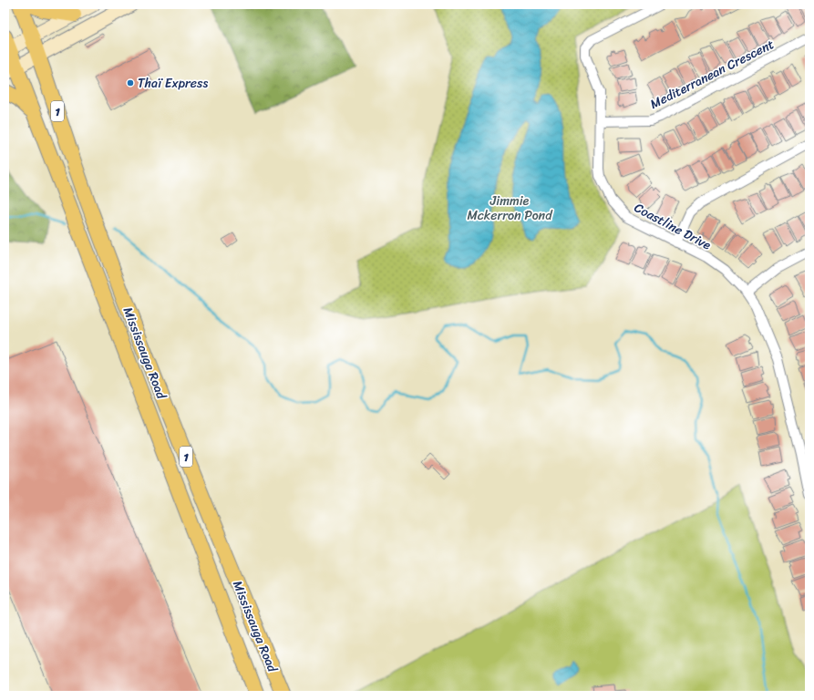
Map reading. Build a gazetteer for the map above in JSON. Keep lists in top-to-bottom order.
{
  "streets": {
    "main road": ["1", "Mississauga Road"],
    "street": ["Mediterranean Crescent", "Coastline Drive"]
  },
  "crossings": [
    ["Mediterranean Crescent", "Coastline Drive"]
  ],
  "parks": ["Jimmie Mckerron Pond"],
  "places": ["Thaï Express"]
}
